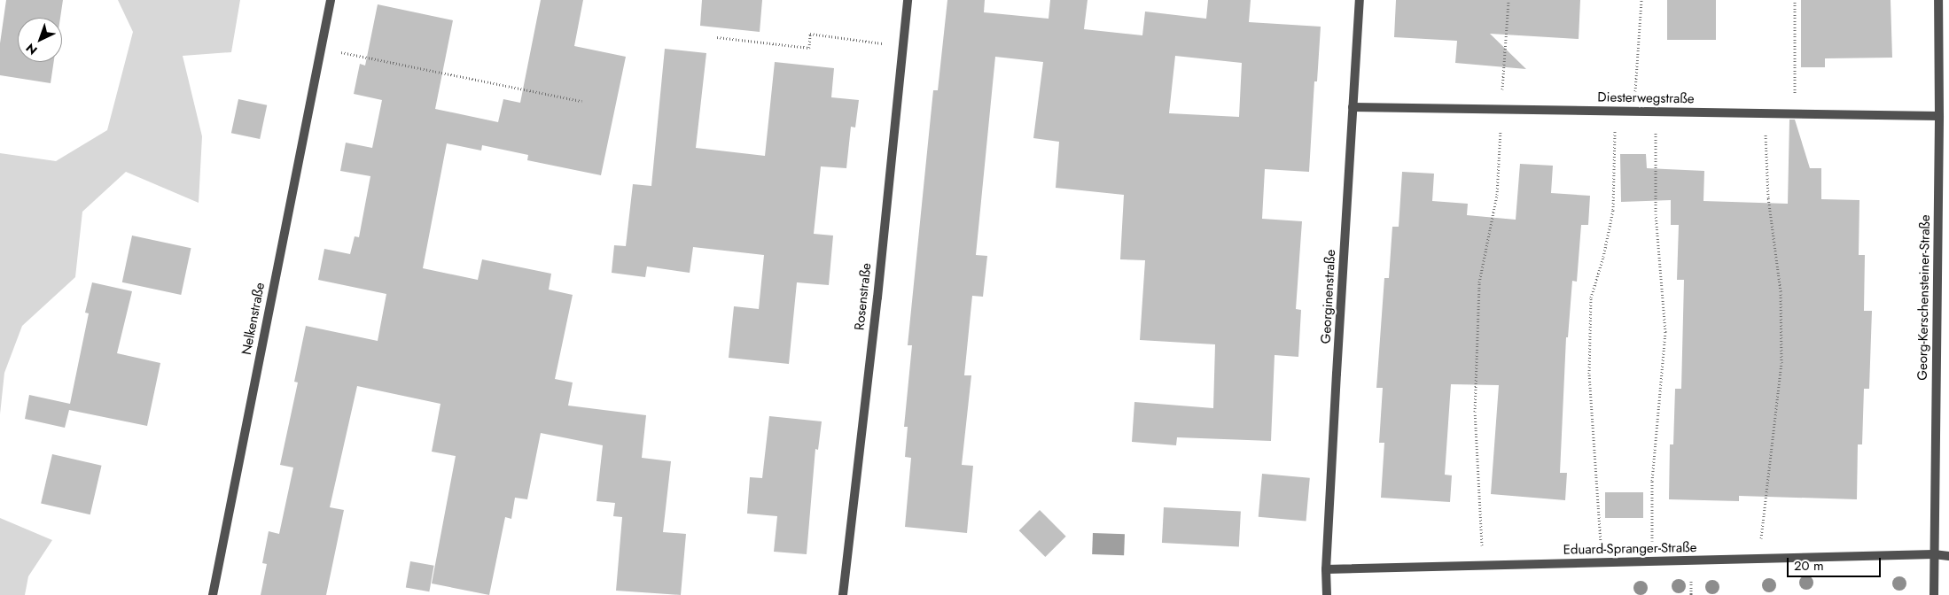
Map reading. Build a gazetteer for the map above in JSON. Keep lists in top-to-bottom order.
{
  "streets": {
    "street": [
      "Diesterwegstraße",
      "Rosenstraße",
      "Georginenstraße",
      "Georg-Kerschensteiner-Straße",
      "Nelkenstraße",
      "Eduard-Spranger-Straße"
    ]
  },
  "crossings": [
    ["Diesterwegstraße", "Georginenstraße"],
    ["Diesterwegstraße", "Georg-Kerschensteiner-Straße"],
    ["Georginenstraße", "Eduard-Spranger-Straße"],
    ["Georg-Kerschensteiner-Straße", "Eduard-Spranger-Straße"]
  ],
  "scale_bar": "20 m",
  "north": "bottom left"
}
